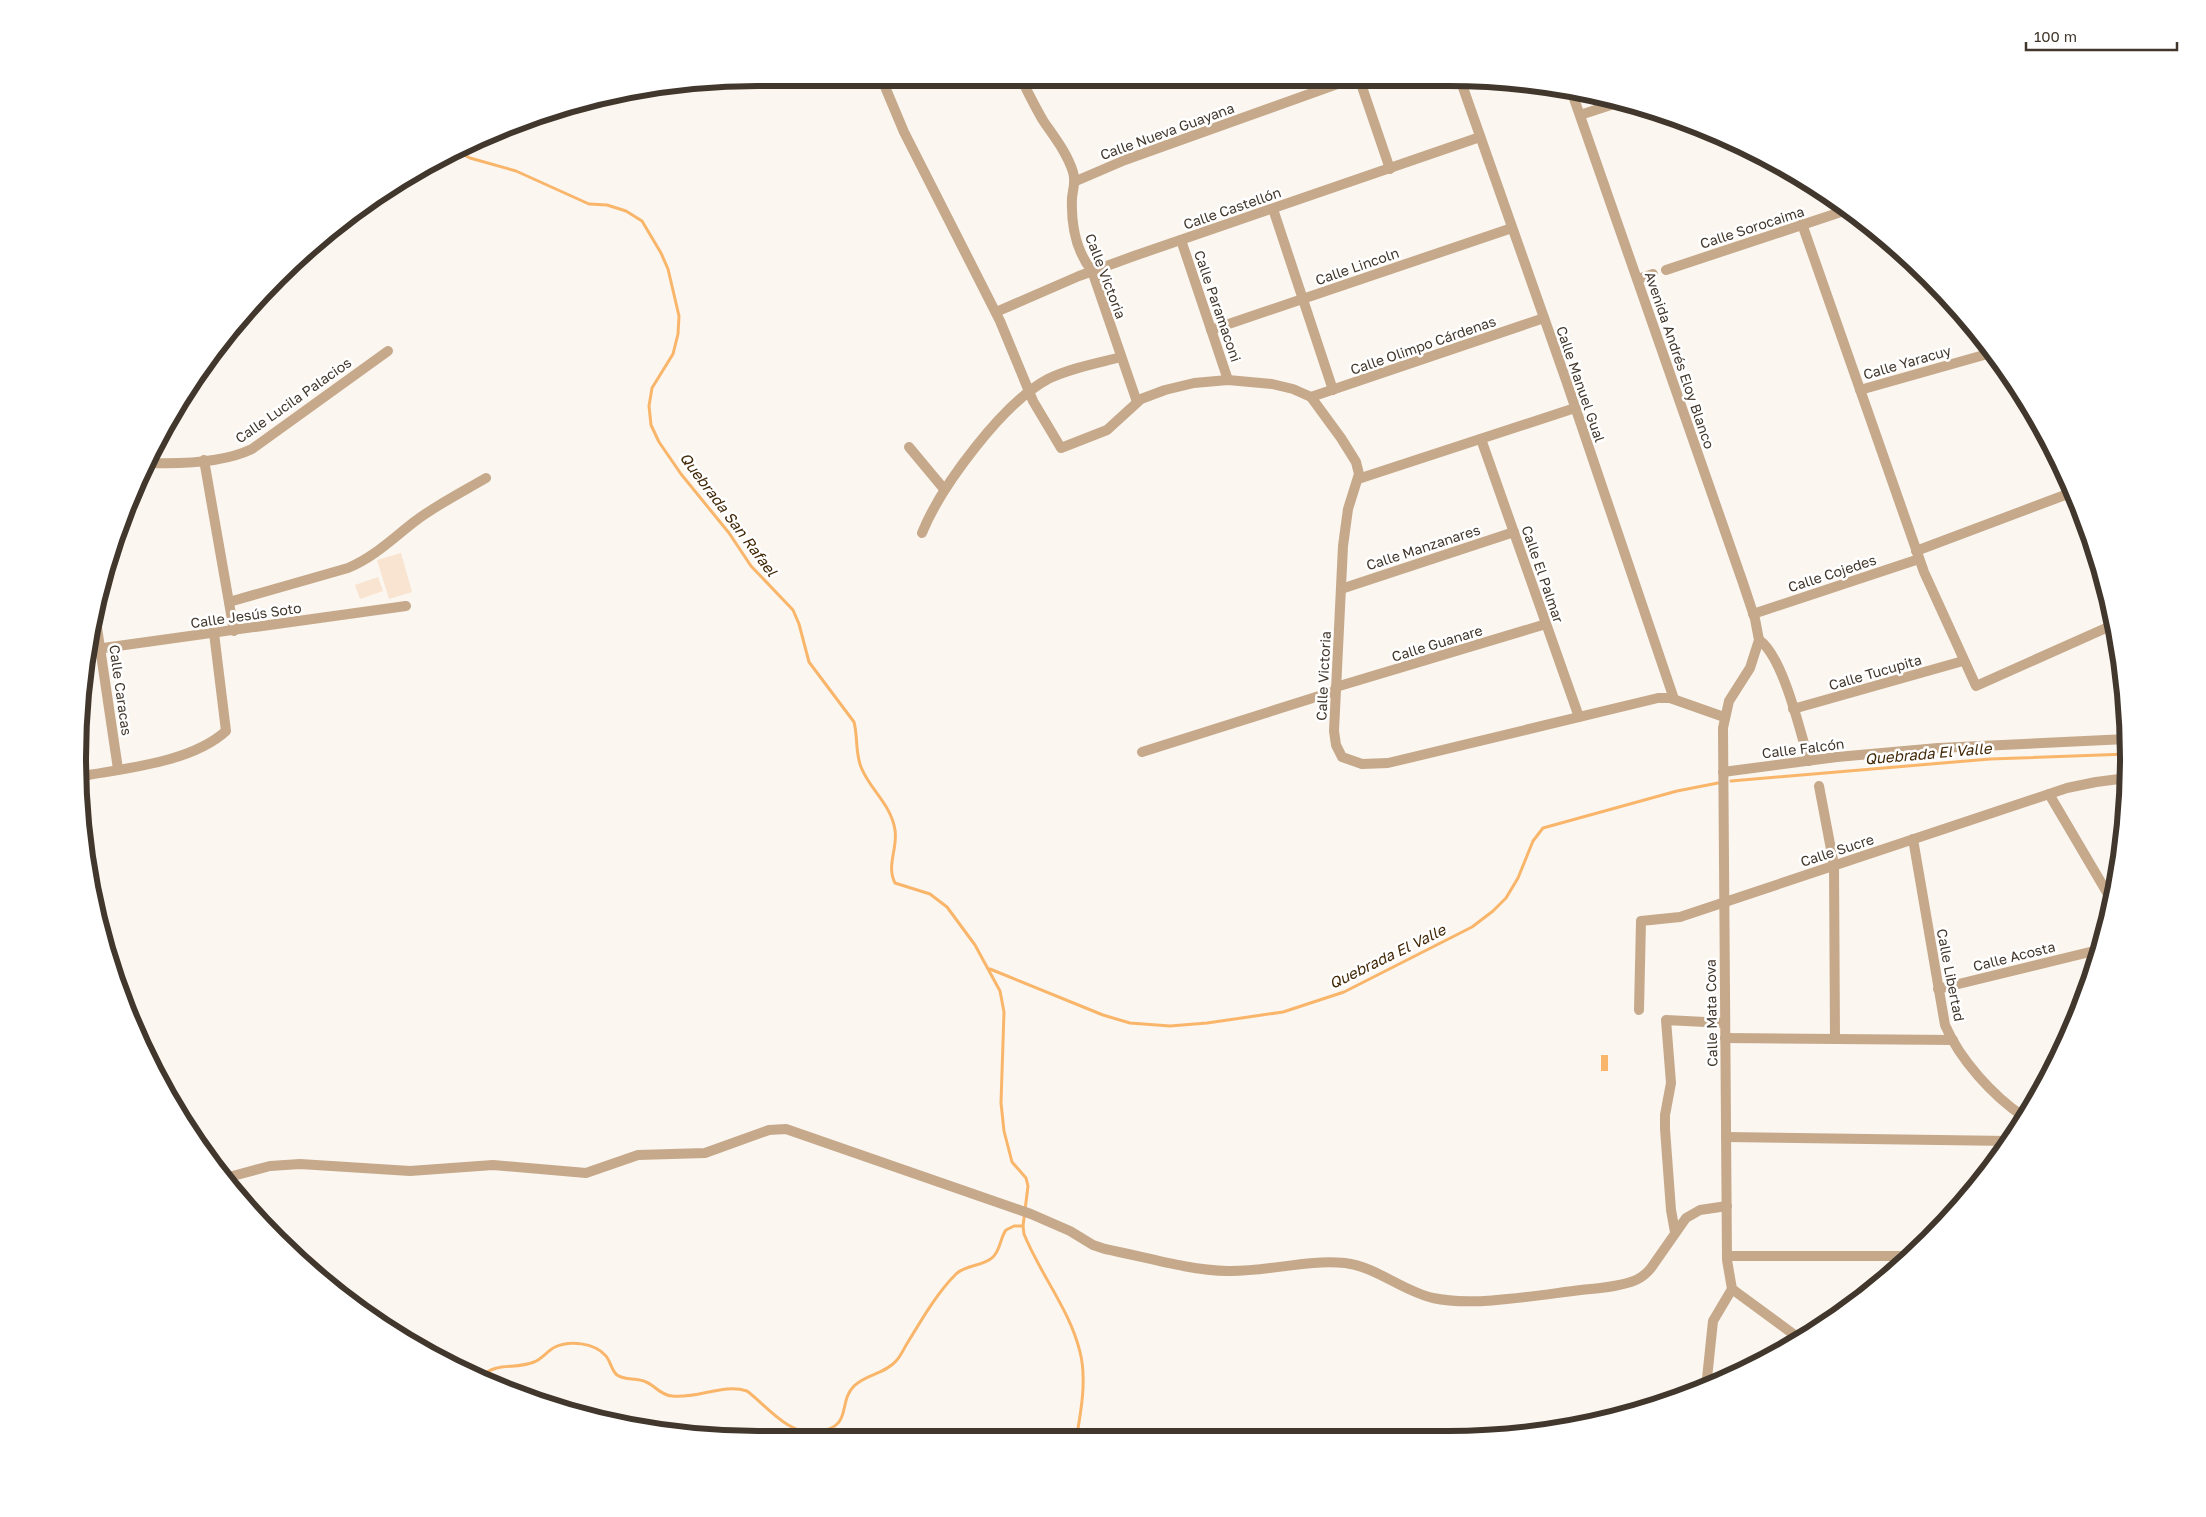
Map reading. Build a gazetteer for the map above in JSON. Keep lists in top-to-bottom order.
{
  "streets": {
    "street": [
      "Calle Nueva Guayana",
      "Calle Castellón",
      "Calle Sorocaima",
      "Calle Lincoln",
      "Calle Victoria",
      "Calle Paramaconi",
      "Calle Olimpo Cárdenas",
      "Avenida Andrés Eloy Blanco",
      "Calle Yaracuy",
      "Calle Manuel Gual",
      "Calle Lucila Palacios",
      "Calle Manzanares",
      "Calle Cojedes",
      "Calle El Palmar",
      "Calle Jesús Soto",
      "Calle Guanare",
      "Calle Tucupita",
      "Calle Caracas",
      "Calle Falcón",
      "Calle Sucre",
      "Calle Acosta",
      "Calle Libertad",
      "Calle Mata Cova"
    ]
  },
  "crossings": [
    ["Calle Nueva Guayana", "Calle Victoria"],
    ["Calle Castellón", "Calle Victoria"],
    ["Calle Castellón", "Calle Paramaconi"],
    ["Calle Castellón", "Calle Manuel Gual"],
    ["Calle Lincoln", "Calle Paramaconi"],
    ["Calle Lincoln", "Calle Manuel Gual"],
    ["Calle Victoria", "Calle Manuel Gual"],
    ["Calle Victoria", "Calle Manzanares"],
    ["Calle Victoria", "Calle El Palmar"],
    ["Calle Victoria", "Calle Guanare"],
    ["Calle Victoria", "Calle Mata Cova"],
    ["Calle Olimpo Cárdenas", "Calle Manuel Gual"],
    ["Avenida Andrés Eloy Blanco", "Calle Cojedes"],
    ["Avenida Andrés Eloy Blanco", "Calle Mata Cova"],
    ["Calle Manzanares", "Calle El Palmar"],
    ["Calle El Palmar", "Calle Guanare"],
    ["Calle Jesús Soto", "Calle Caracas"],
    ["Calle Falcón", "Calle Mata Cova"],
    ["Calle Sucre", "Calle Libertad"],
    ["Calle Sucre", "Calle Mata Cova"],
    ["Calle Acosta", "Calle Libertad"]
  ],
  "water": ["Quebrada San Rafael", "Quebrada El Valle"],
  "scale_bar": "100 m"
}
